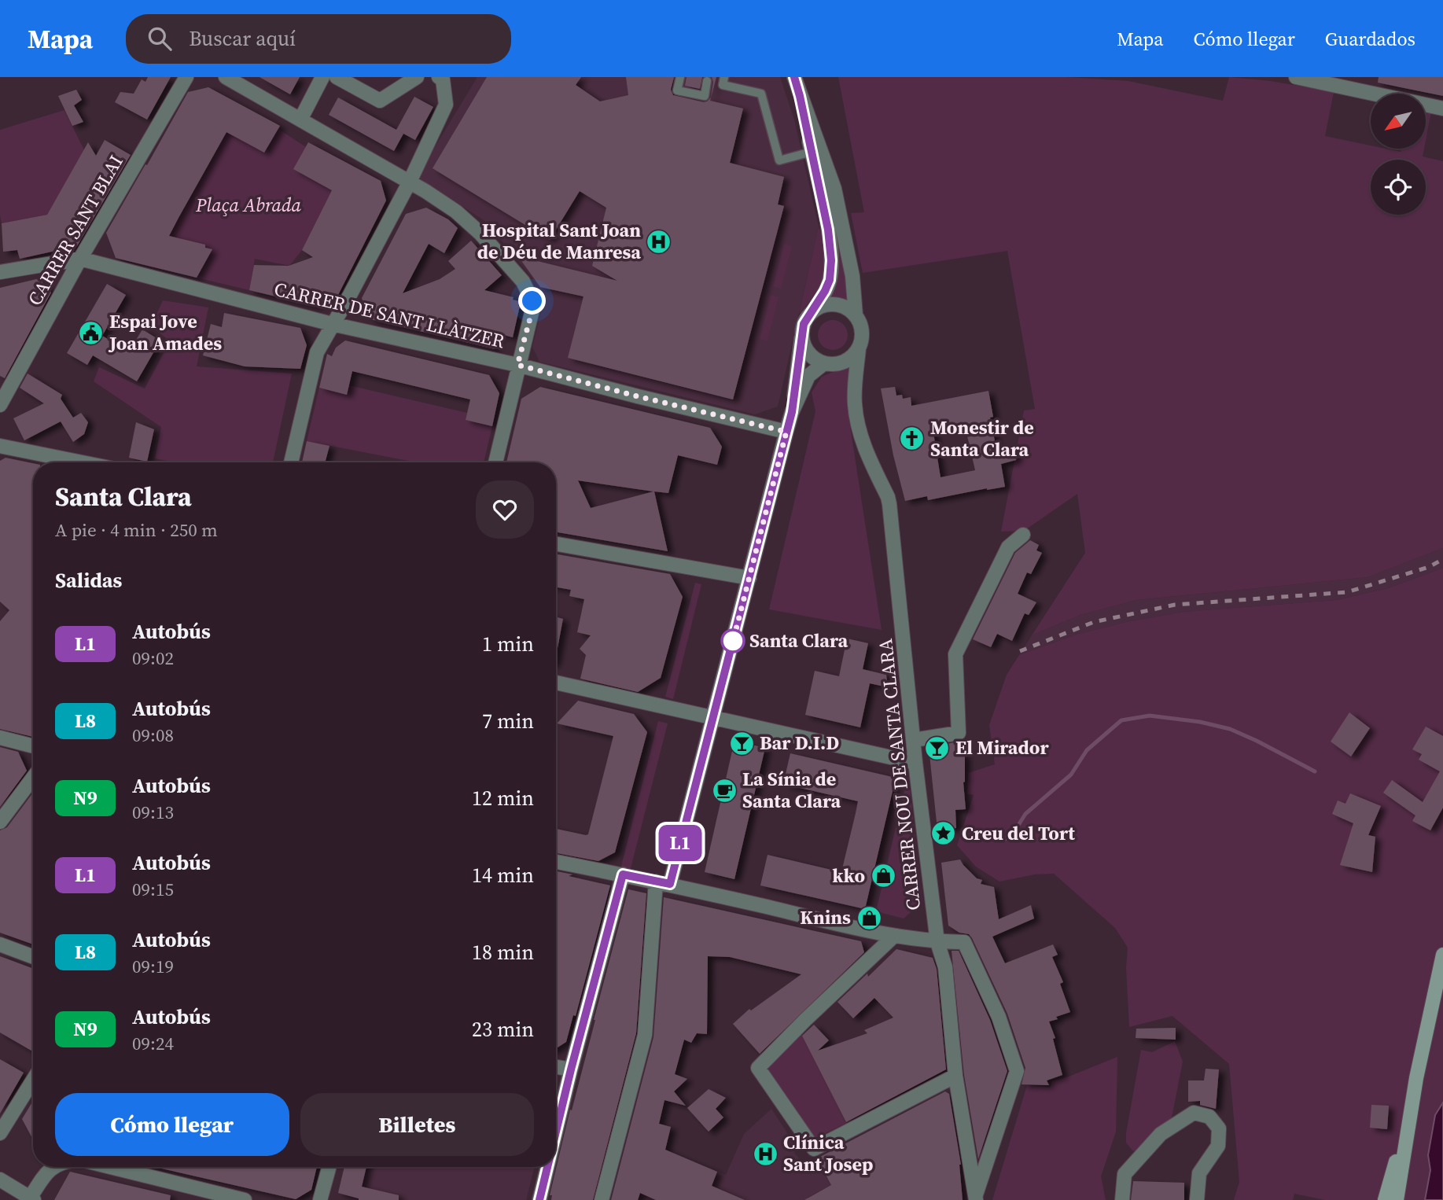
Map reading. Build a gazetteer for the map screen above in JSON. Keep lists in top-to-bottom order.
{
  "streets": {
    "street": ["CARRER SANT BLAI", "CARRER DE SANT LLÀTZER", "CARRER NOU DE SANTA CLARA"]
  },
  "crossings": [
    ["CARRER SANT BLAI", "CARRER DE SANT LLÀTZER"]
  ],
  "parks": ["Plaça Abrada"],
  "places": {
    "hospital": ["Hospital Sant Joan de Déu de Manresa", "Clínica Sant Josep"],
    "public building": ["Espai Jove Joan Amades"],
    "church": ["Monestir de Santa Clara"],
    "other": ["Santa Clara"],
    "bar": ["Bar D.I.D", "El Mirador"],
    "cafe": ["La Sínia de Santa Clara"],
    "place": ["Creu del Tort"],
    "shop": ["kko", "Knins"]
  },
  "lines": ["bus line L1"],
  "north": "bottom left",
  "page": {
    "header": "Mapa",
    "search": "Buscar aquí",
    "nav": ["Mapa", "Cómo llegar", "Guardados"],
    "on_map": "L1",
    "heading": [
      ["Santa Clara", "A pie · 4 min · 250 m"],
      "Salidas"
    ],
    "list": [
      {
        "mark": "L1",
        "name": "Autobús",
        "note": "09:02",
        "value": "1 min"
      },
      {
        "mark": "L8",
        "name": "Autobús",
        "note": "09:08",
        "value": "7 min"
      },
      {
        "mark": "N9",
        "name": "Autobús",
        "note": "09:13",
        "value": "12 min"
      },
      {
        "mark": "L1",
        "name": "Autobús",
        "note": "09:15",
        "value": "14 min"
      },
      {
        "mark": "L8",
        "name": "Autobús",
        "note": "09:19",
        "value": "18 min"
      },
      {
        "mark": "N9",
        "name": "Autobús",
        "note": "09:24",
        "value": "23 min"
      }
    ],
    "buttons": ["Cómo llegar", "Billetes"]
  }
}
